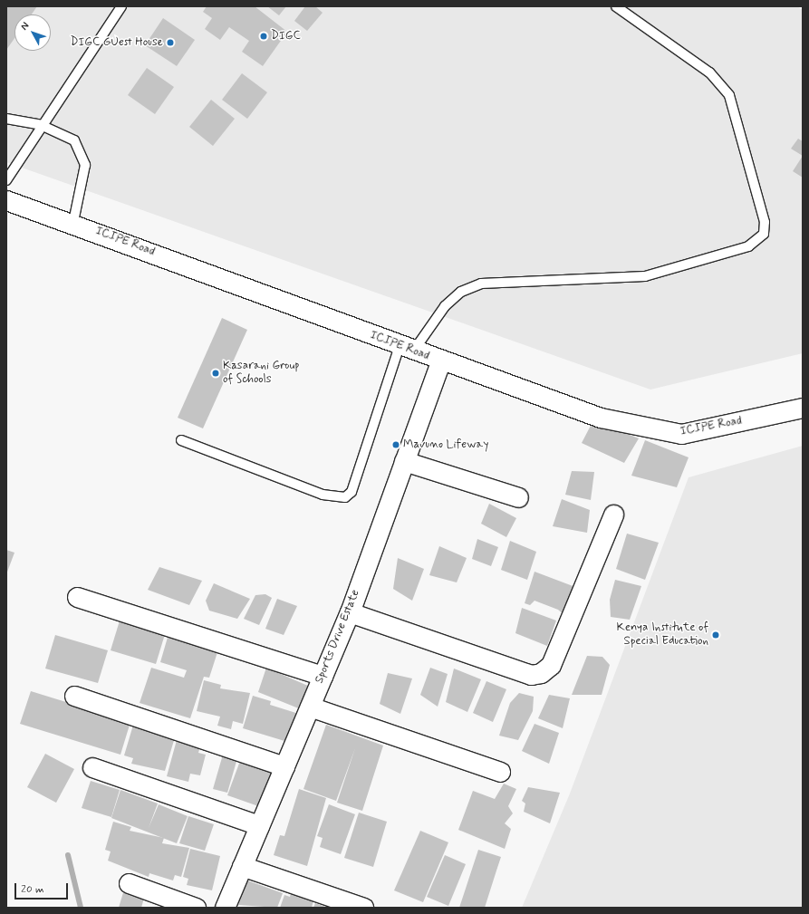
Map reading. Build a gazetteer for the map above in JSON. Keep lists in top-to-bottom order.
{
  "streets": {
    "street": ["ICIPE Road", "Sports Drive Estate"]
  },
  "crossings": [
    ["ICIPE Road", "Sports Drive Estate"]
  ],
  "places": [
    "DIGC",
    "DIGC GUest House",
    "Kasarani Group of Schools",
    "Mavuno Lifeway",
    "Kenya Institute of Special Education"
  ],
  "scale_bar": "20 m",
  "north": "top left"
}
